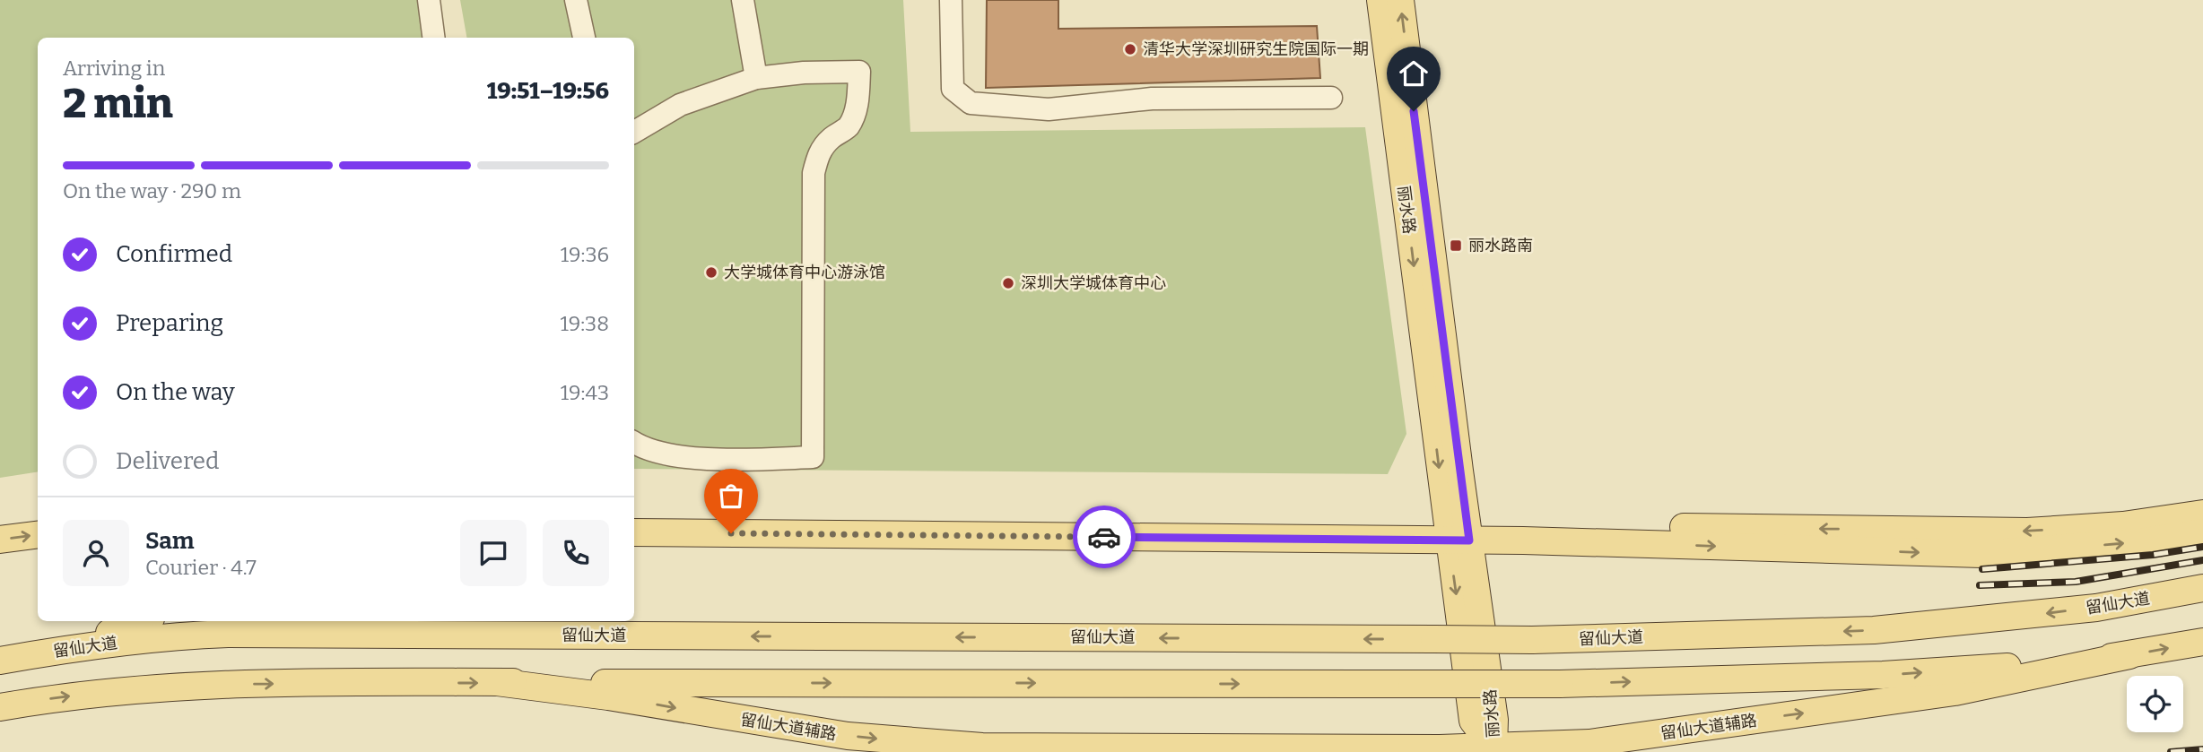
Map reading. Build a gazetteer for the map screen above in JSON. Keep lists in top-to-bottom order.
{
  "streets": {
    "main road": ["丽水路", "留仙大道", "留仙大道辅路"]
  },
  "crossings": [
    ["丽水路", "留仙大道辅路"]
  ],
  "places": {
    "other": ["清华大学深圳研究生院国际一期", "大学城体育中心游泳馆", "深圳大学城体育中心"],
    "transit": ["丽水路南"]
  },
  "page": {
    "heading": ["2 min", "Arriving in", "19:51–19:56"],
    "panel": ["Sam", "Courier · 4.7"],
    "bar": "On the way · 290 m",
    "list": [
      ["Confirmed", "19:36"],
      ["Preparing", "19:38"],
      ["On the way", "19:43"],
      "Delivered"
    ]
  }
}
